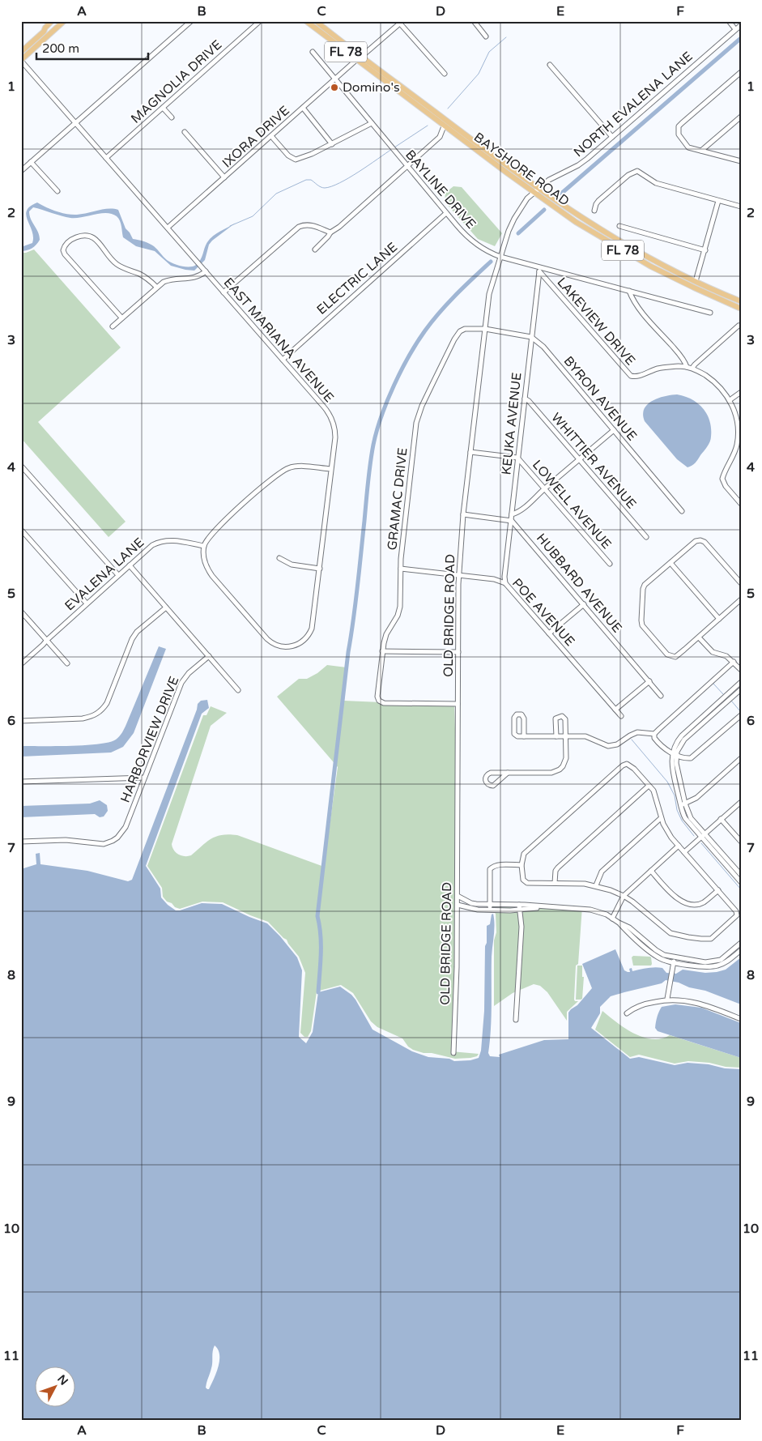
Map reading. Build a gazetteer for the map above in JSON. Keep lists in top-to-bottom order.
{
  "streets": {
    "main road": ["FL 78", "BAYSHORE ROAD"],
    "street": [
      "MAGNOLIA DRIVE",
      "NORTH EVALENA LANE",
      "IXORA DRIVE",
      "BAYLINE DRIVE",
      "ELECTRIC LANE",
      "LAKEVIEW DRIVE",
      "EAST MARIANA AVENUE",
      "BYRON AVENUE",
      "KEUKA AVENUE",
      "WHITTIER AVENUE",
      "GRAMAC DRIVE",
      "LOWELL AVENUE",
      "EVALENA LANE",
      "HUBBARD AVENUE",
      "POE AVENUE",
      "OLD BRIDGE ROAD",
      "HARBORVIEW DRIVE"
    ]
  },
  "crossings": [
    ["MAGNOLIA DRIVE", "EAST MARIANA AVENUE"],
    ["NORTH EVALENA LANE", "BAYSHORE ROAD"],
    ["NORTH EVALENA LANE", "OLD BRIDGE ROAD"],
    ["IXORA DRIVE", "BAYSHORE ROAD"],
    ["IXORA DRIVE", "BAYLINE DRIVE"],
    ["IXORA DRIVE", "EAST MARIANA AVENUE"],
    ["BAYSHORE ROAD", "OLD BRIDGE ROAD"],
    ["BAYLINE DRIVE", "ELECTRIC LANE"],
    ["BAYLINE DRIVE", "LAKEVIEW DRIVE"],
    ["BAYLINE DRIVE", "KEUKA AVENUE"],
    ["BAYLINE DRIVE", "OLD BRIDGE ROAD"],
    ["ELECTRIC LANE", "EAST MARIANA AVENUE"],
    ["LAKEVIEW DRIVE", "KEUKA AVENUE"],
    ["EAST MARIANA AVENUE", "EVALENA LANE"],
    ["BYRON AVENUE", "KEUKA AVENUE"],
    ["KEUKA AVENUE", "WHITTIER AVENUE"],
    ["KEUKA AVENUE", "LOWELL AVENUE"],
    ["KEUKA AVENUE", "HUBBARD AVENUE"],
    ["KEUKA AVENUE", "POE AVENUE"],
    ["GRAMAC DRIVE", "POE AVENUE"],
    ["GRAMAC DRIVE", "OLD BRIDGE ROAD"],
    ["LOWELL AVENUE", "OLD BRIDGE ROAD"],
    ["POE AVENUE", "OLD BRIDGE ROAD"]
  ],
  "places": ["Domino's"],
  "scale_bar": "200 m",
  "north": "top right",
  "grid": {
    "columns": [
      "A",
      "B",
      "C",
      "D",
      "E",
      "F"
    ],
    "rows": [
      "1",
      "2",
      "3",
      "4",
      "5",
      "6",
      "7",
      "8",
      "9",
      "10",
      "11"
    ]
  }
}
